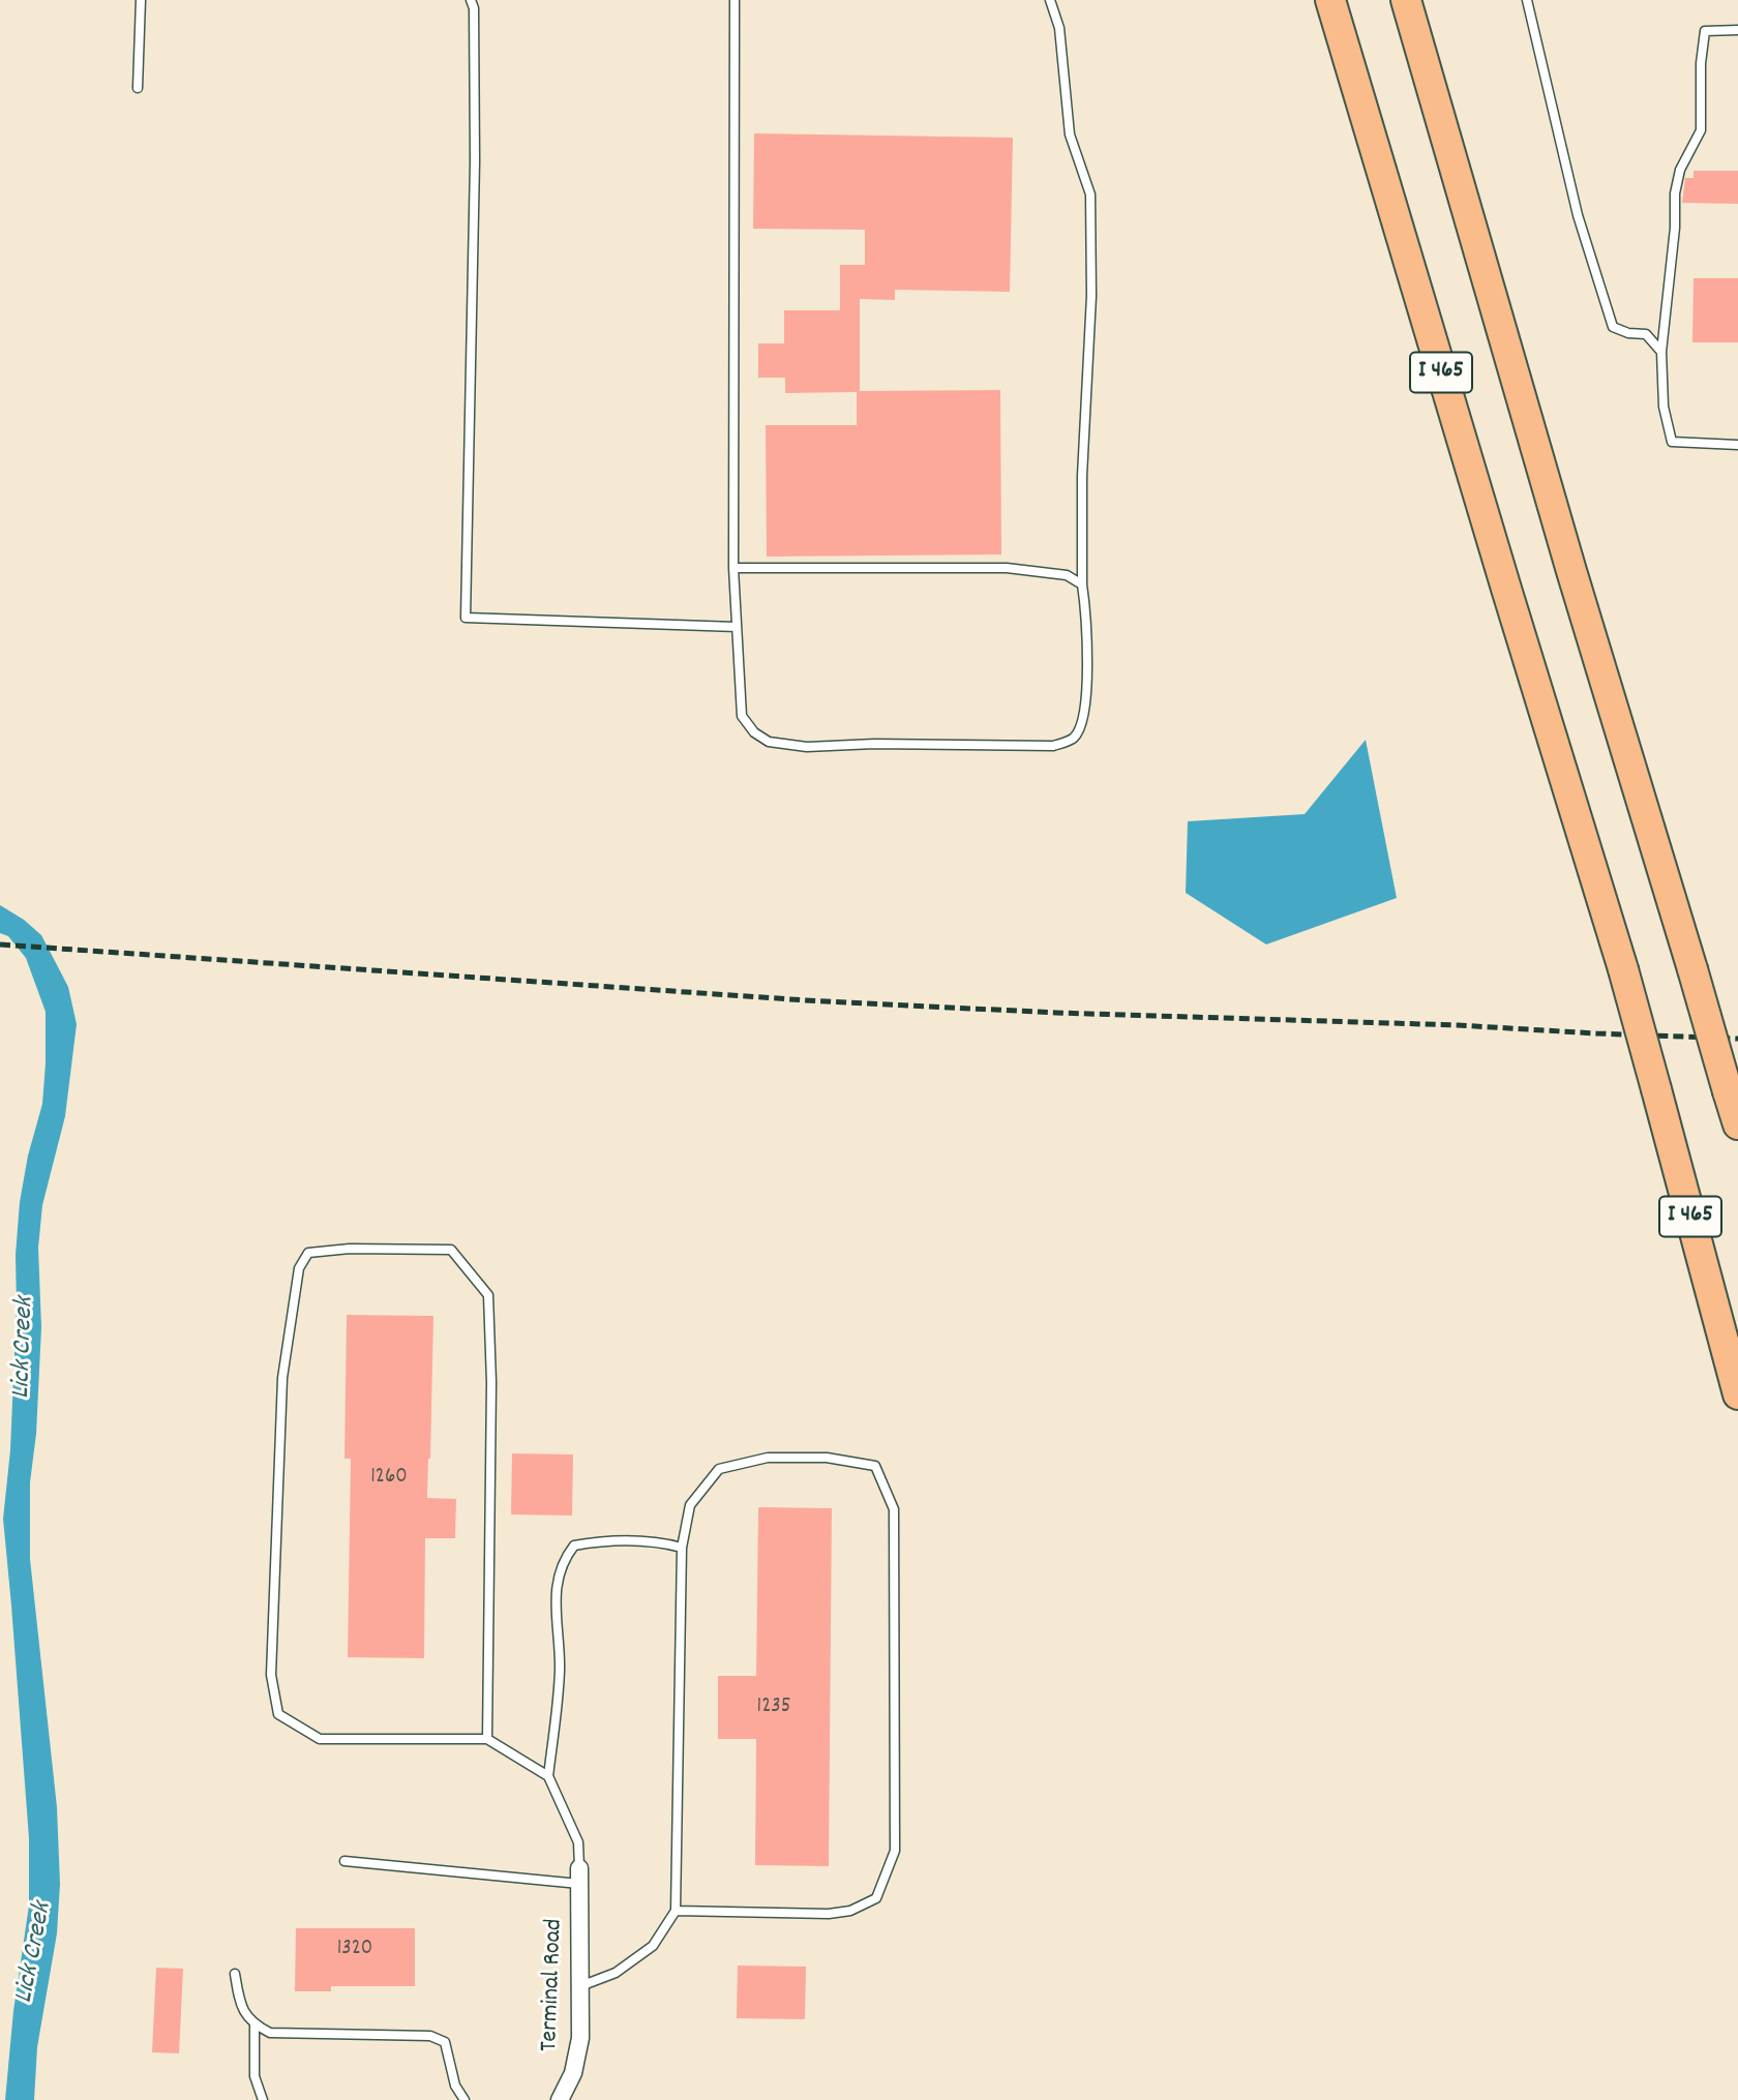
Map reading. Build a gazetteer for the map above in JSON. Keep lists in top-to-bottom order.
{
  "streets": {
    "highway": ["I 465"],
    "street": ["Terminal Road"]
  },
  "water": ["Lick Creek"],
  "house_numbers": ["1260", "1235", "1320"]
}
